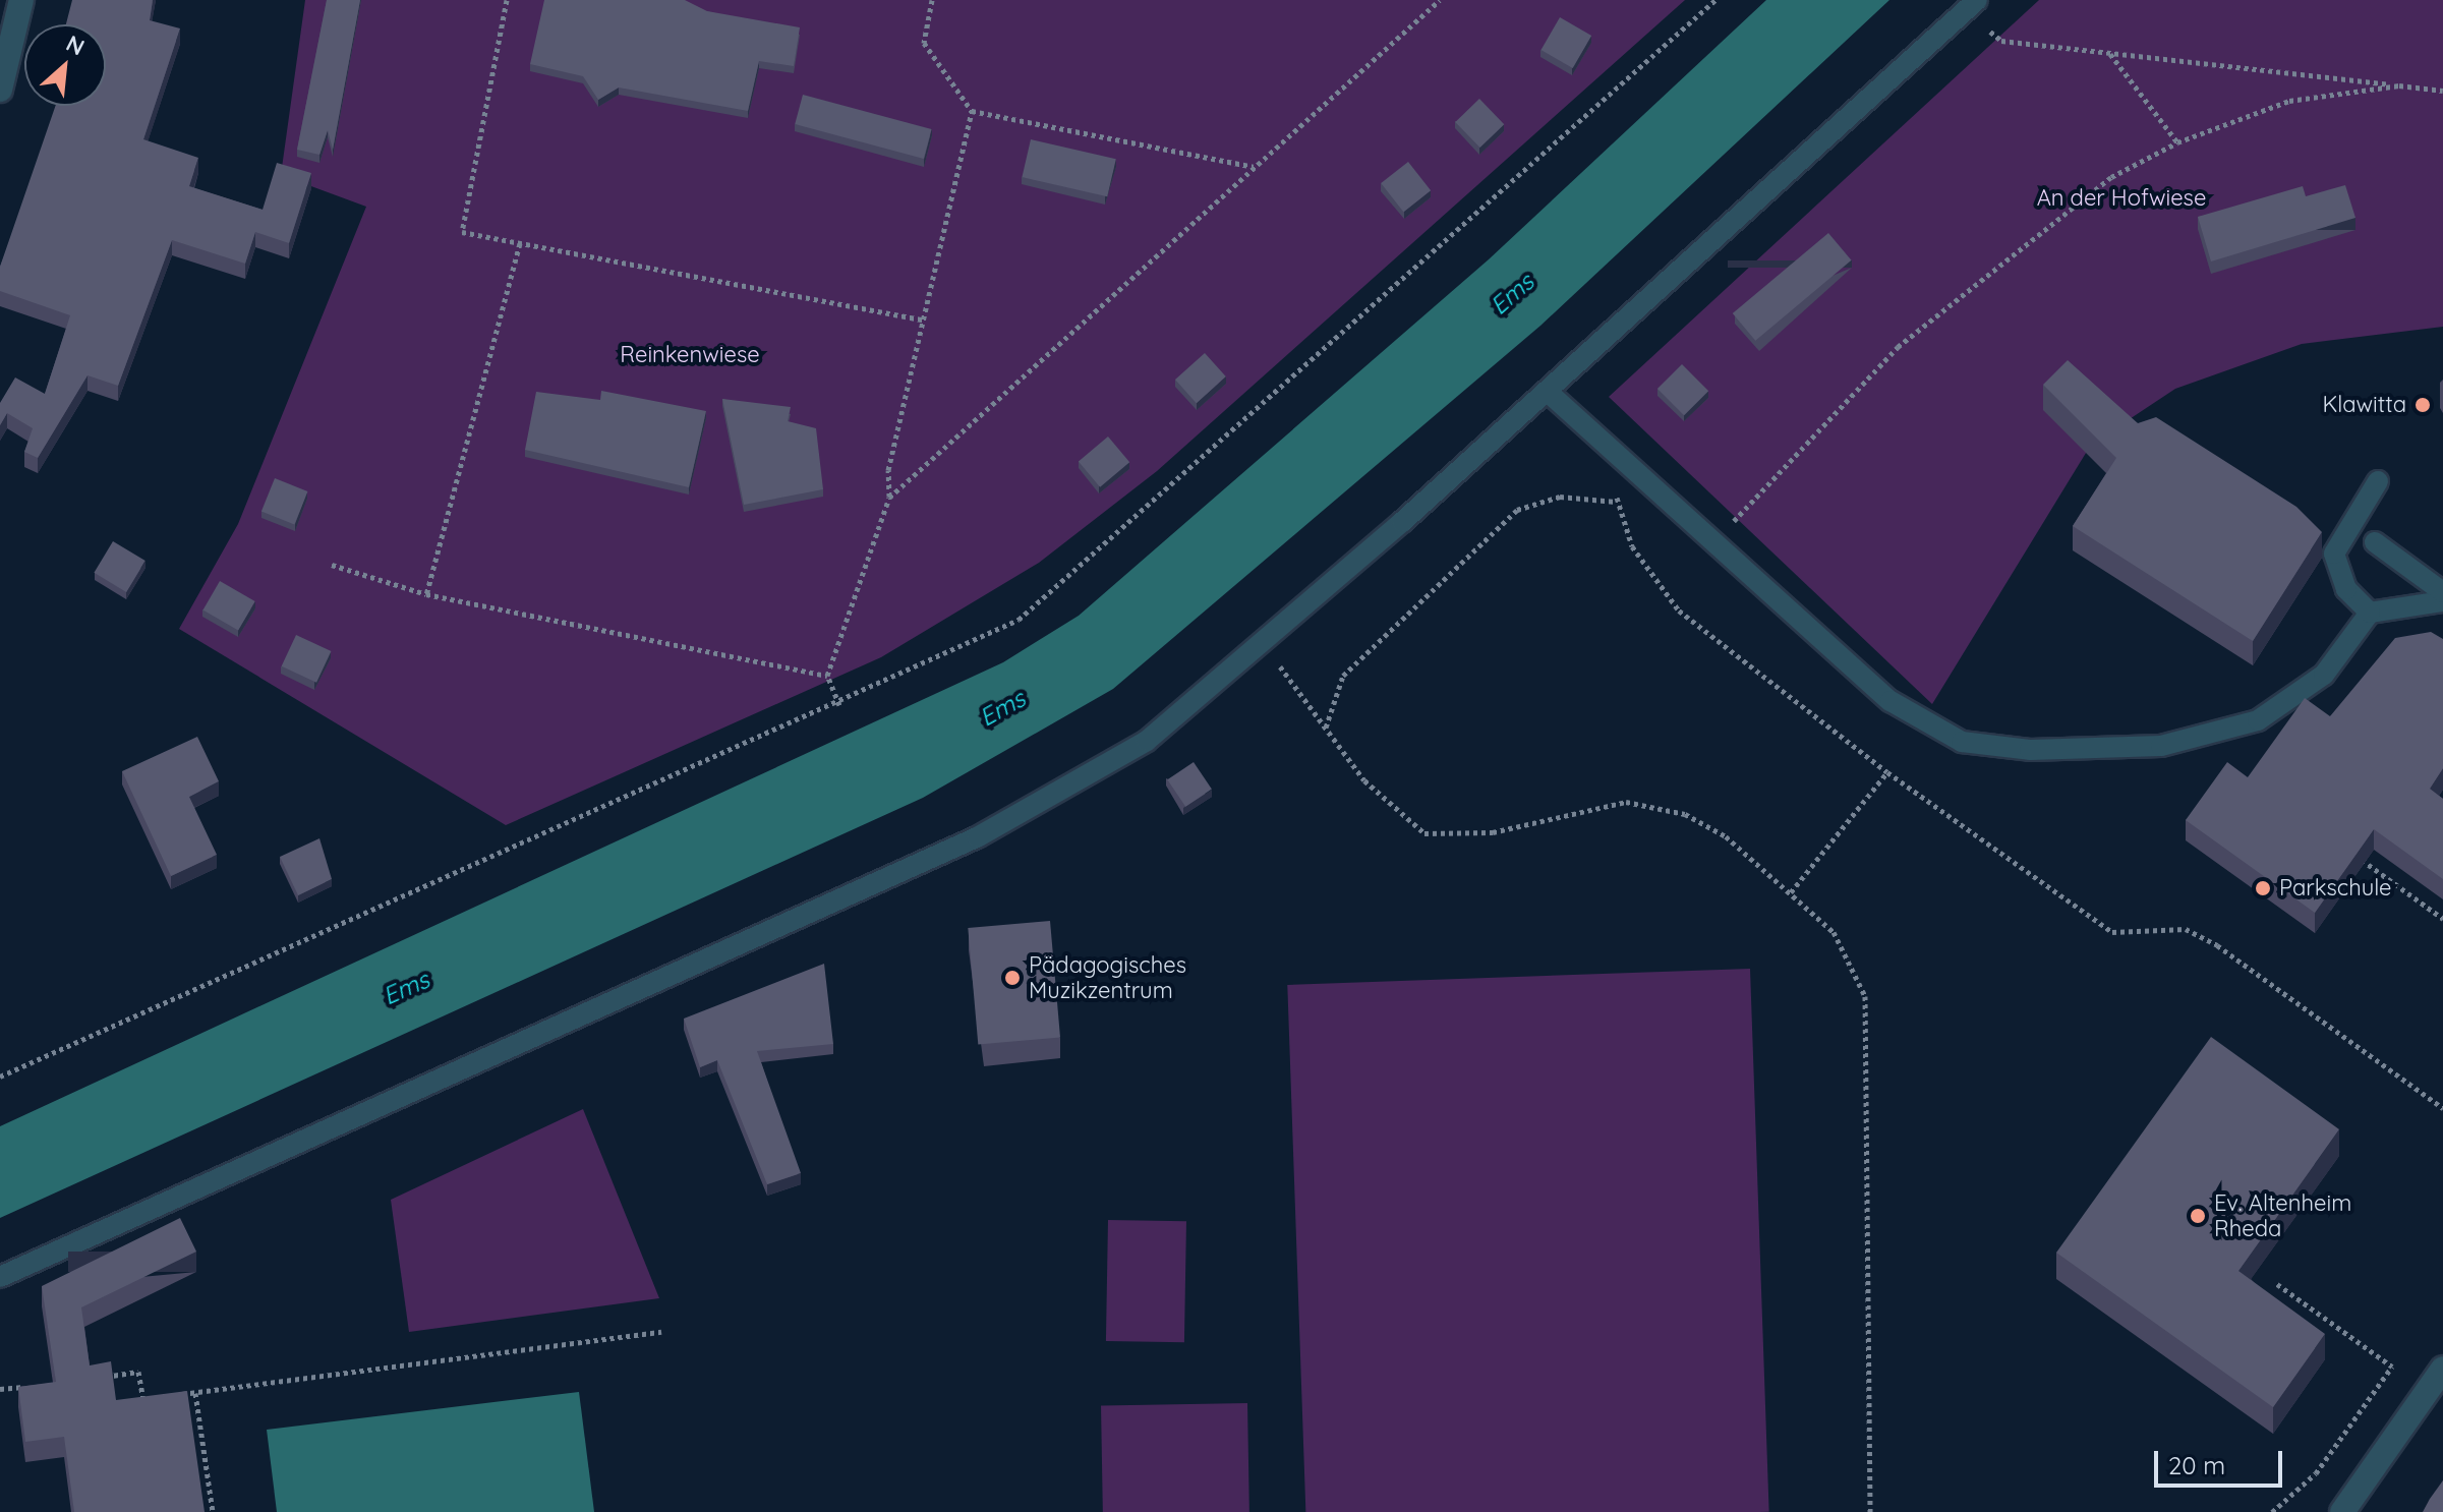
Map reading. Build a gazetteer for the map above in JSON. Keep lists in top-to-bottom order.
{
  "water": ["Ems"],
  "parks": ["An der Hofwiese", "Reinkenwiese"],
  "places": [
    "Klawitta",
    "Parkschule",
    "Pädagogisches Muzikzentrum",
    "Ev. Altenheim Rheda"
  ],
  "scale_bar": "20 m",
  "north": "top right"
}
